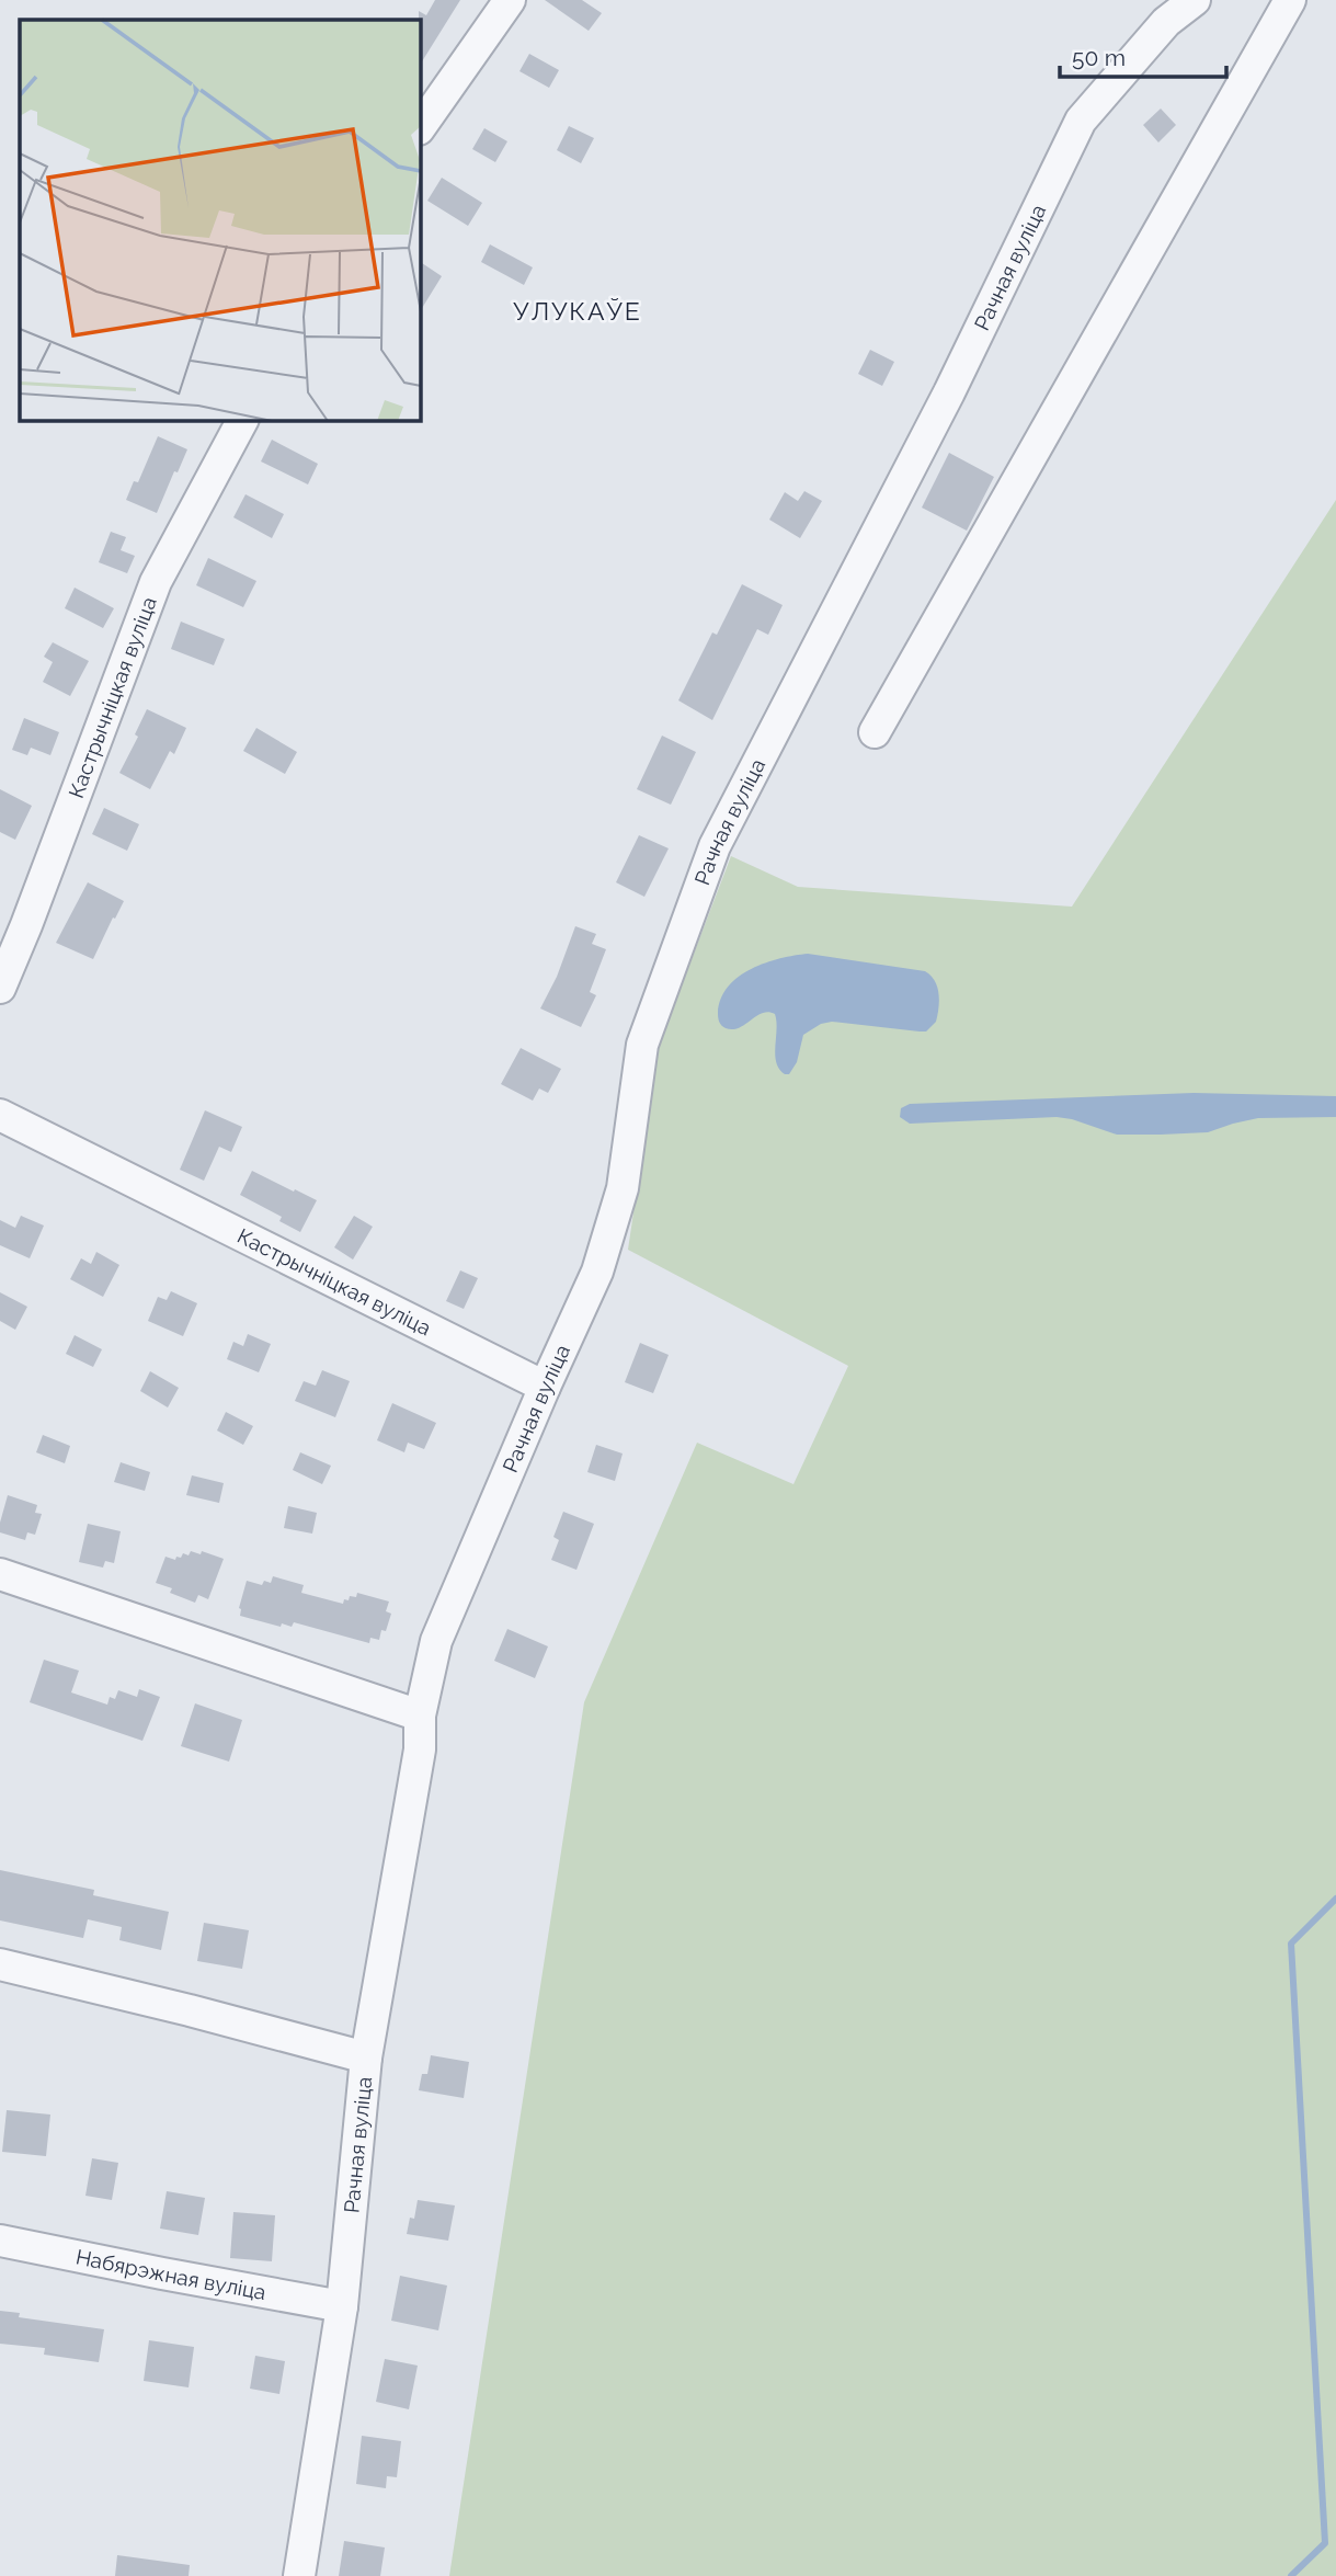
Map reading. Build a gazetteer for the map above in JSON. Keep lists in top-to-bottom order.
{
  "streets": {
    "street": ["Рачная вуліца", "Кастрычніцкая вуліца", "Набярэжная вуліца"]
  },
  "crossings": [
    ["Рачная вуліца", "Кастрычніцкая вуліца"],
    ["Рачная вуліца", "Набярэжная вуліца"]
  ],
  "districts": ["УЛУКАЎЕ"],
  "scale_bar": "50 m"
}
